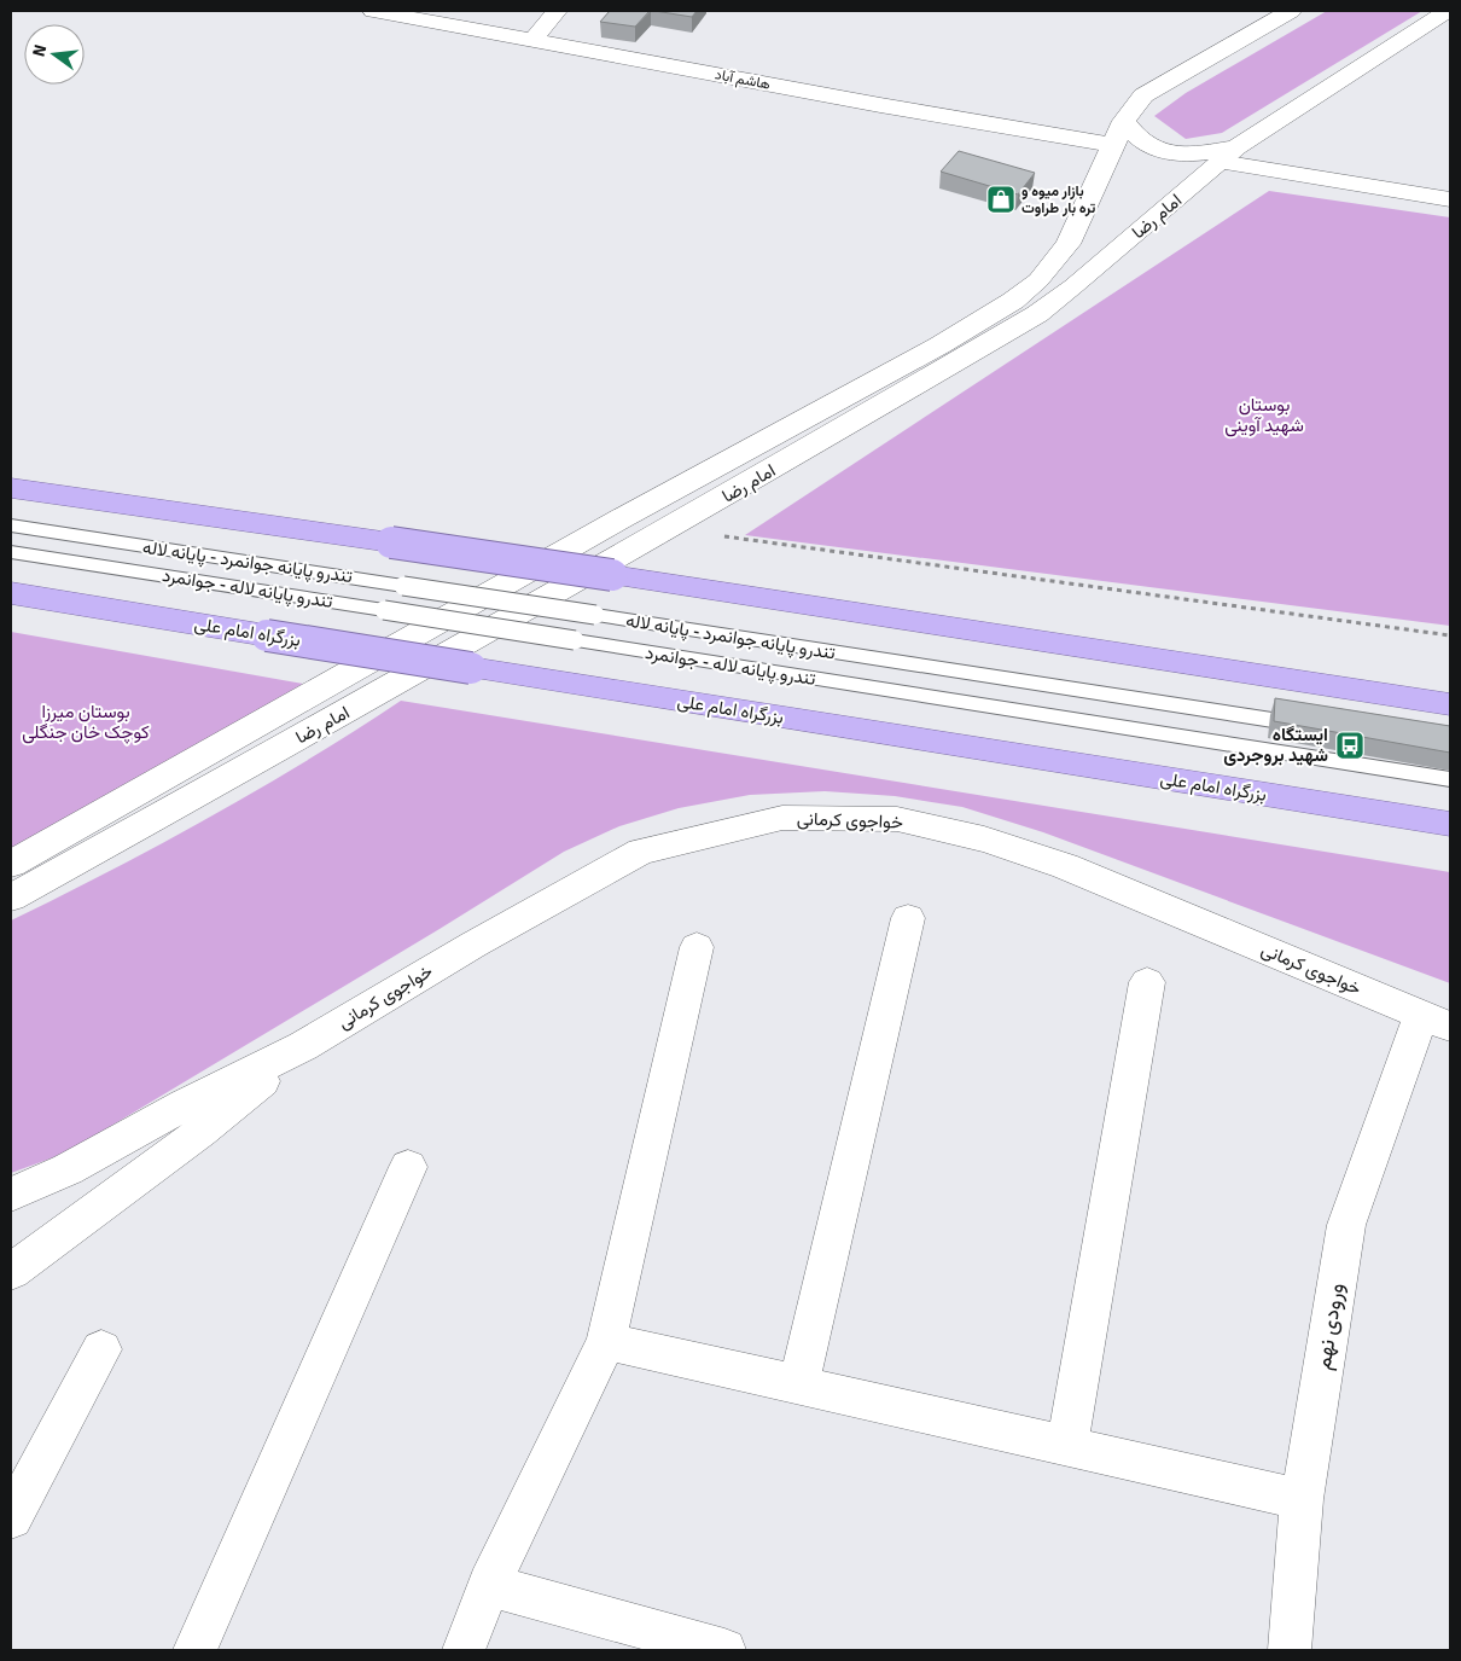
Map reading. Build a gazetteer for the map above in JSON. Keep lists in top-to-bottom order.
{
  "streets": {
    "highway": ["بزرگراه امام علی"],
    "street": [
      "هاشم آباد",
      "امام رضا",
      "خواجوی کرمانی",
      "ورودی نهم"
    ],
    "lane": ["تندرو پایانه جوانمرد - پایانه لاله", "تندرو پایانه لاله - جوانمرد"]
  },
  "crossings": [
    ["هاشم آباد", "امام رضا"],
    ["خواجوی کرمانی", "ورودی نهم"]
  ],
  "parks": ["بوستان شهید آوینی", "بوستان میرزا کوچک خان جنگلی"],
  "places": {
    "shop": ["بازار میوه و تره‌ بار طراوت"],
    "bus stop": ["ایستگاه شهید بروجردی"]
  },
  "north": "left"
}
